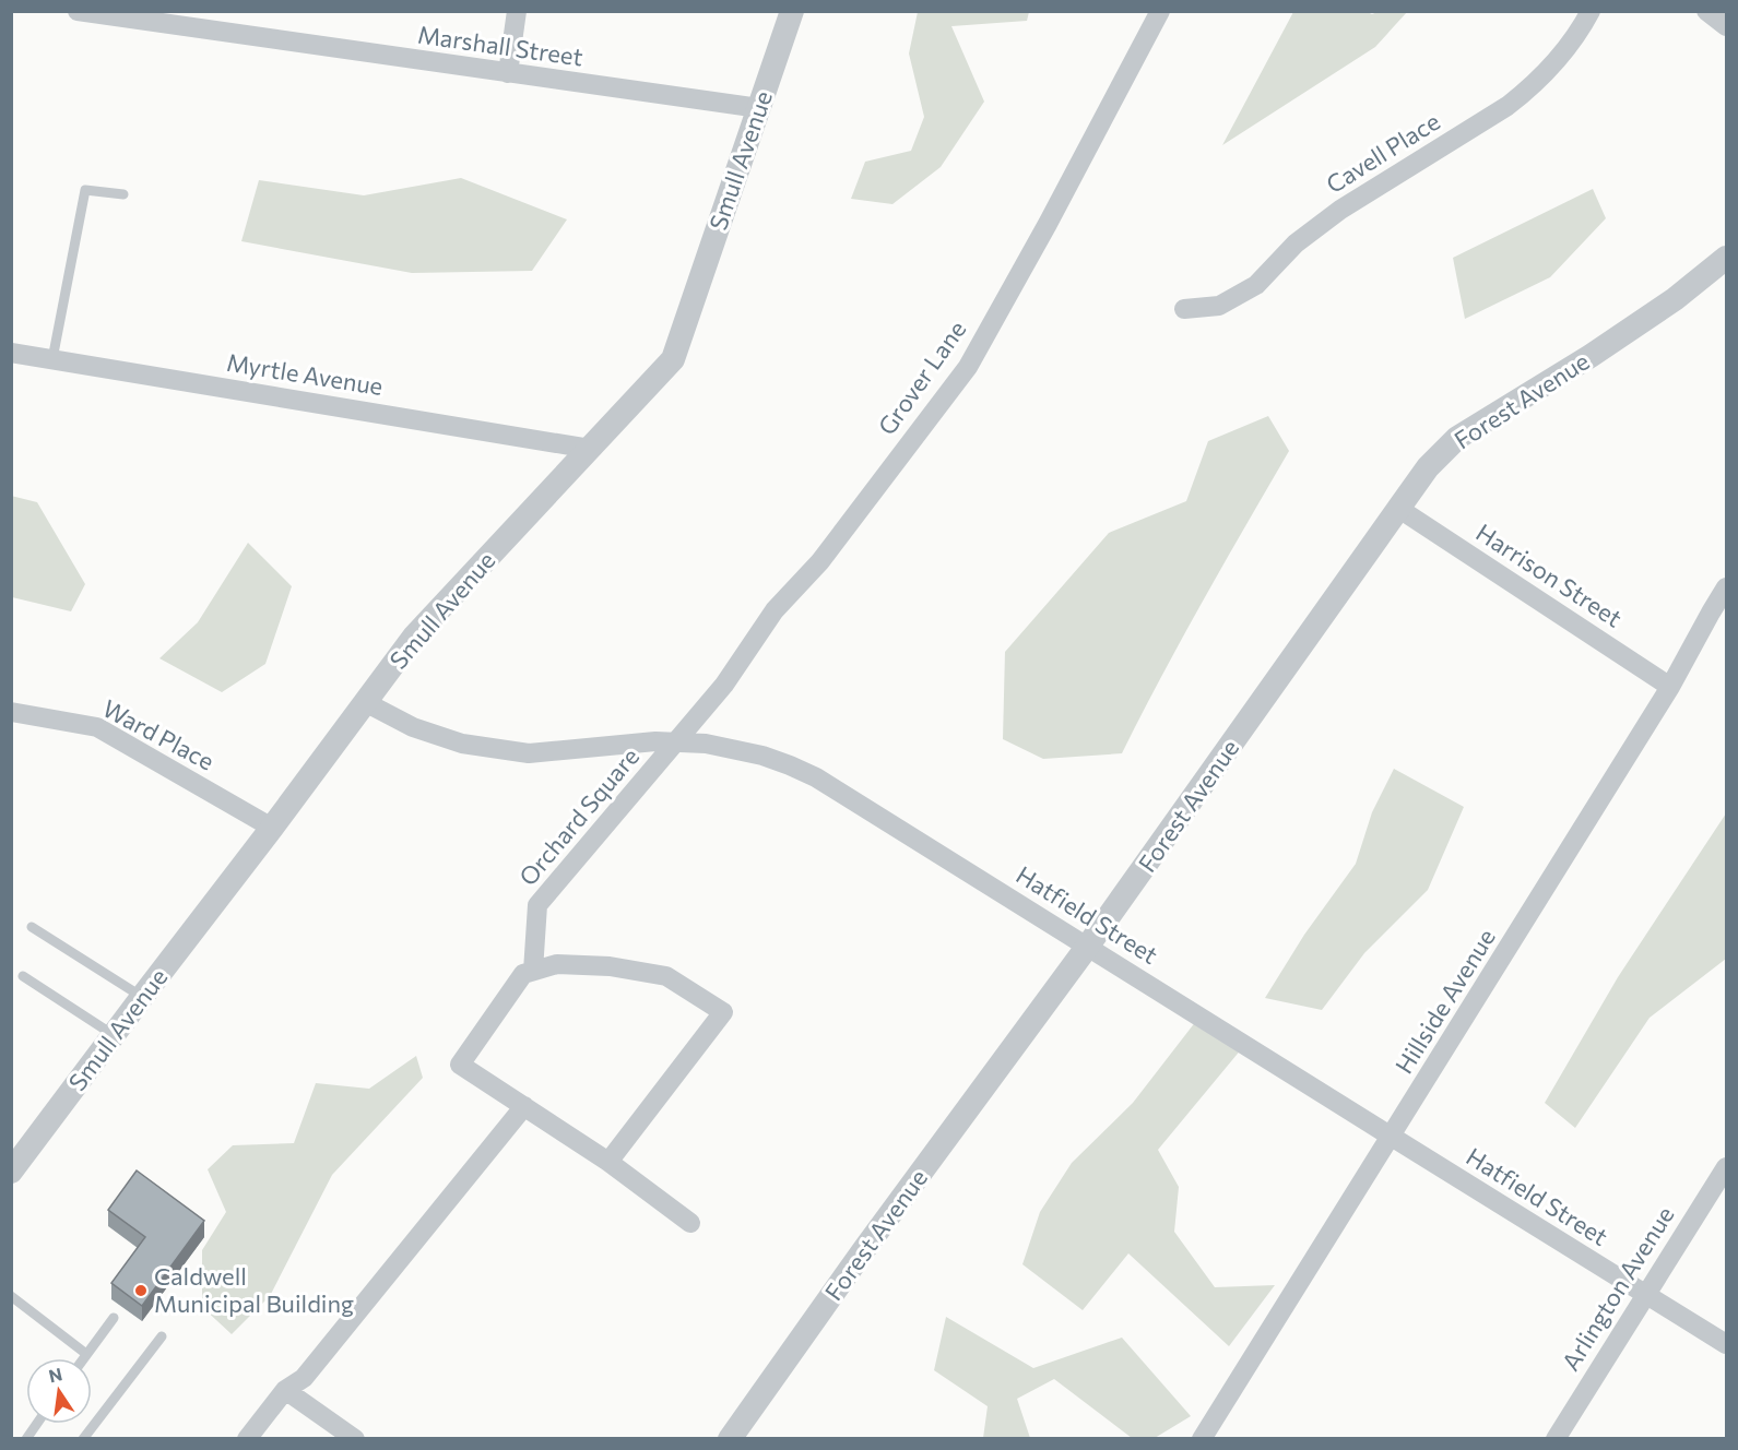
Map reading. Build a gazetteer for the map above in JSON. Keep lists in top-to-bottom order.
{
  "streets": {
    "street": [
      "Marshall Street",
      "Cavell Place",
      "Smull Avenue",
      "Myrtle Avenue",
      "Grover Lane",
      "Forest Avenue",
      "Harrison Street",
      "Ward Place",
      "Orchard Square",
      "Hatfield Street",
      "Hillside Avenue",
      "Arlington Avenue"
    ]
  },
  "crossings": [
    ["Marshall Street", "Smull Avenue"],
    ["Smull Avenue", "Myrtle Avenue"],
    ["Smull Avenue", "Ward Place"],
    ["Smull Avenue", "Hatfield Street"],
    ["Grover Lane", "Orchard Square"],
    ["Grover Lane", "Hatfield Street"],
    ["Forest Avenue", "Harrison Street"],
    ["Forest Avenue", "Hatfield Street"],
    ["Harrison Street", "Hillside Avenue"],
    ["Orchard Square", "Hatfield Street"],
    ["Hatfield Street", "Hillside Avenue"],
    ["Hatfield Street", "Arlington Avenue"]
  ],
  "places": ["Caldwell Municipal Building"],
  "north": "top"
}
